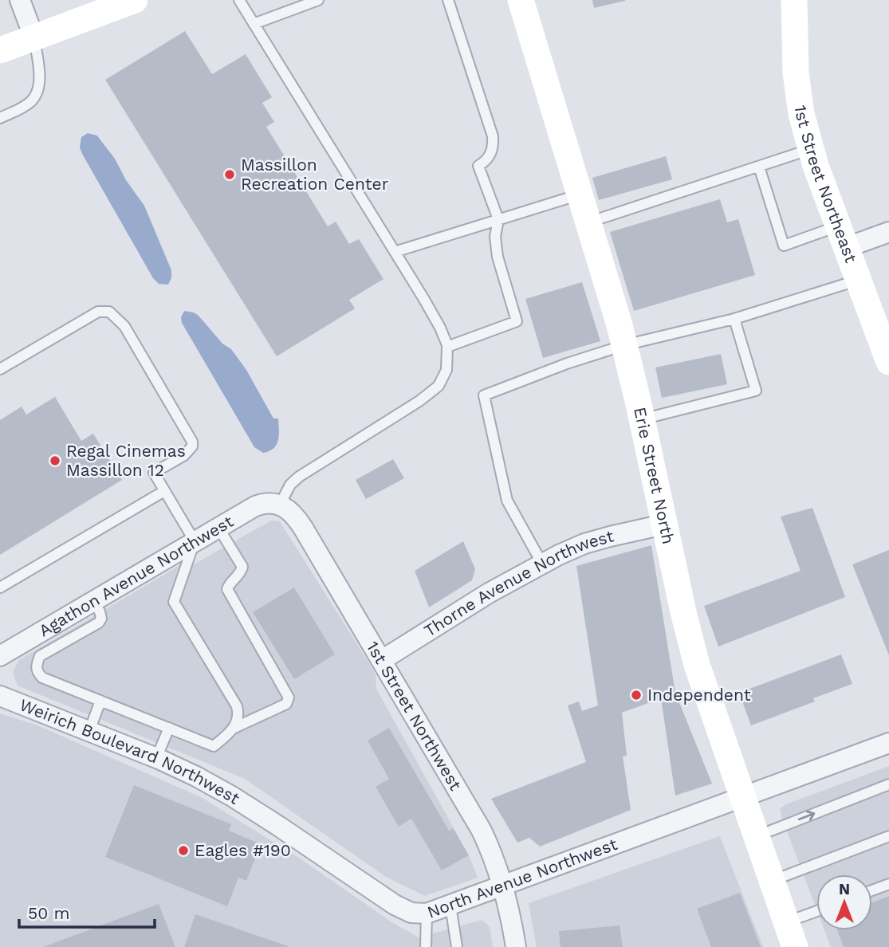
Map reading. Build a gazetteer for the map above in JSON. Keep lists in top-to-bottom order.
{
  "streets": {
    "street": [
      "1st Street Northeast",
      "Erie Street North",
      "Agathon Avenue Northwest",
      "Thorne Avenue Northwest",
      "1st Street Northwest",
      "Weirich Boulevard Northwest",
      "North Avenue Northwest"
    ]
  },
  "crossings": [
    ["Erie Street North", "Thorne Avenue Northwest"],
    ["Erie Street North", "North Avenue Northwest"],
    ["Agathon Avenue Northwest", "1st Street Northwest"],
    ["Thorne Avenue Northwest", "1st Street Northwest"],
    ["1st Street Northwest", "North Avenue Northwest"],
    ["Weirich Boulevard Northwest", "North Avenue Northwest"]
  ],
  "places": [
    "Massillon Recreation Center",
    "Regal Cinemas Massillon 12",
    "Independent",
    "Eagles #190"
  ],
  "scale_bar": "50 m",
  "north": "top"
}
